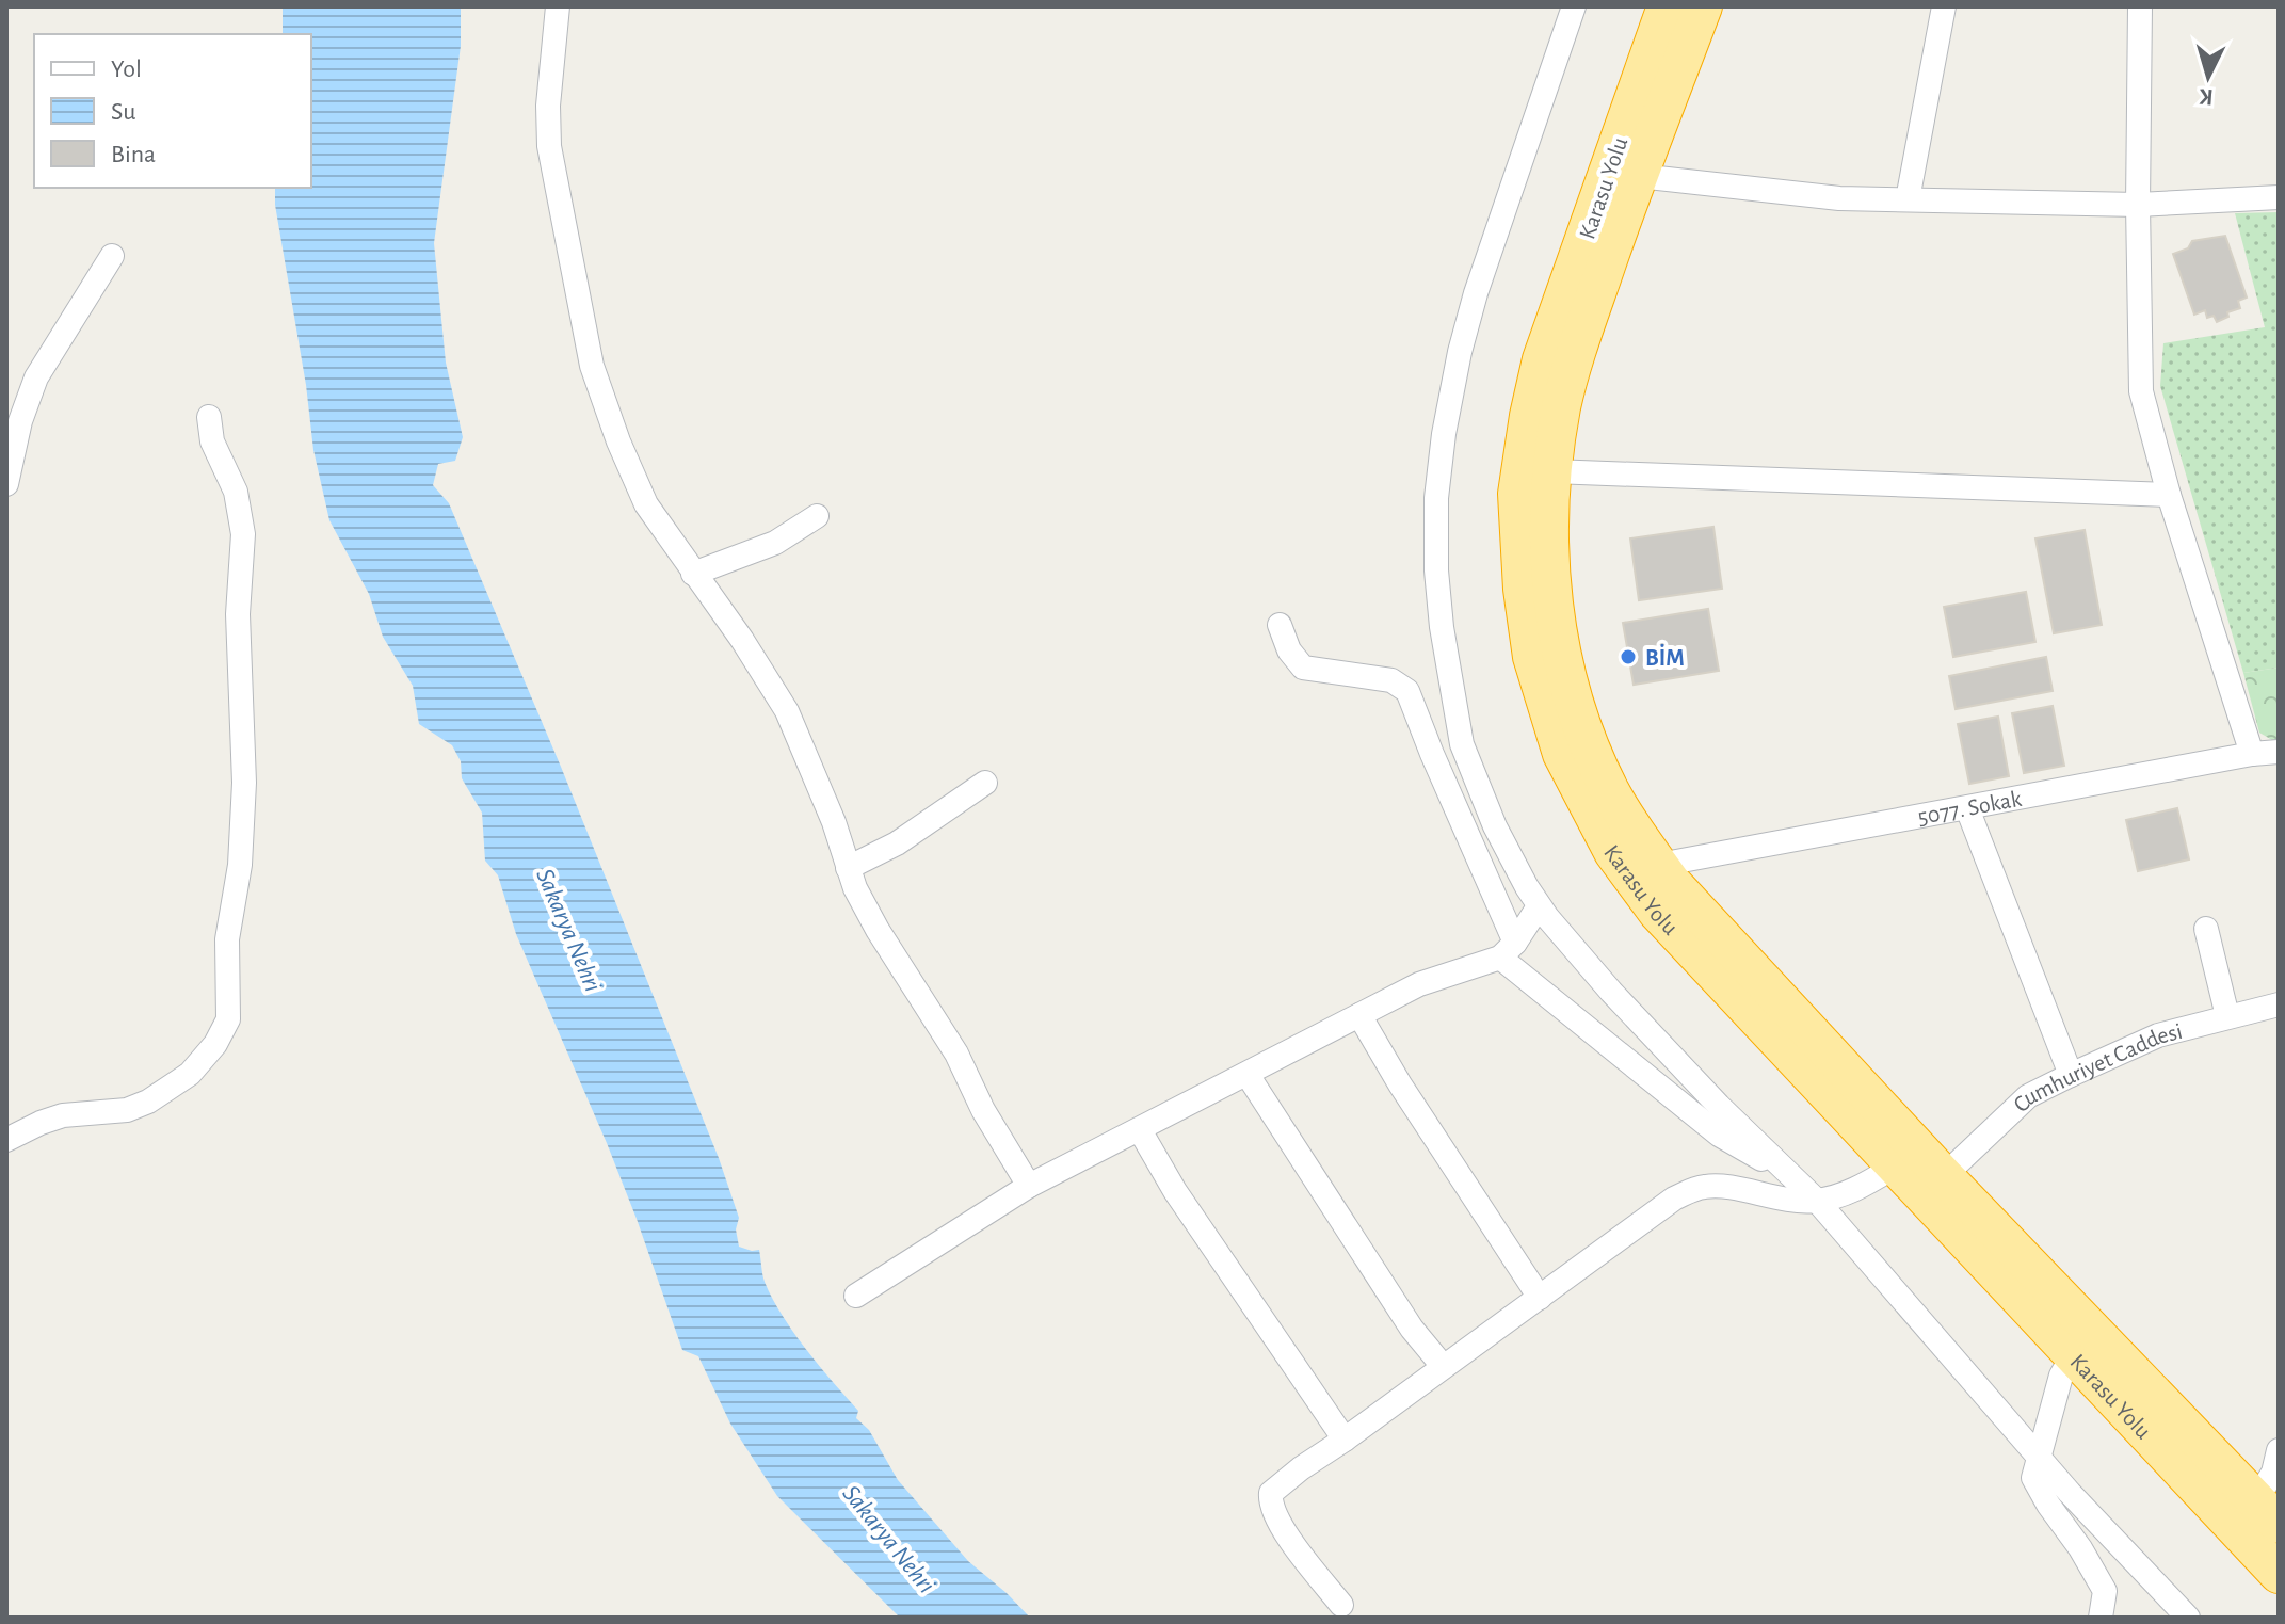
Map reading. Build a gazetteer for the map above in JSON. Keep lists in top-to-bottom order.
{
  "streets": {
    "highway": ["Karasu Yolu"],
    "street": ["5077. Sokak", "Cumhuriyet Caddesi"]
  },
  "crossings": [
    ["Karasu Yolu", "5077. Sokak"],
    ["Karasu Yolu", "Cumhuriyet Caddesi"]
  ],
  "water": ["Sakarya Nehri"],
  "places": ["BİM"],
  "legend": ["Yol", "Su", "Bina"],
  "north": "bottom"
}
